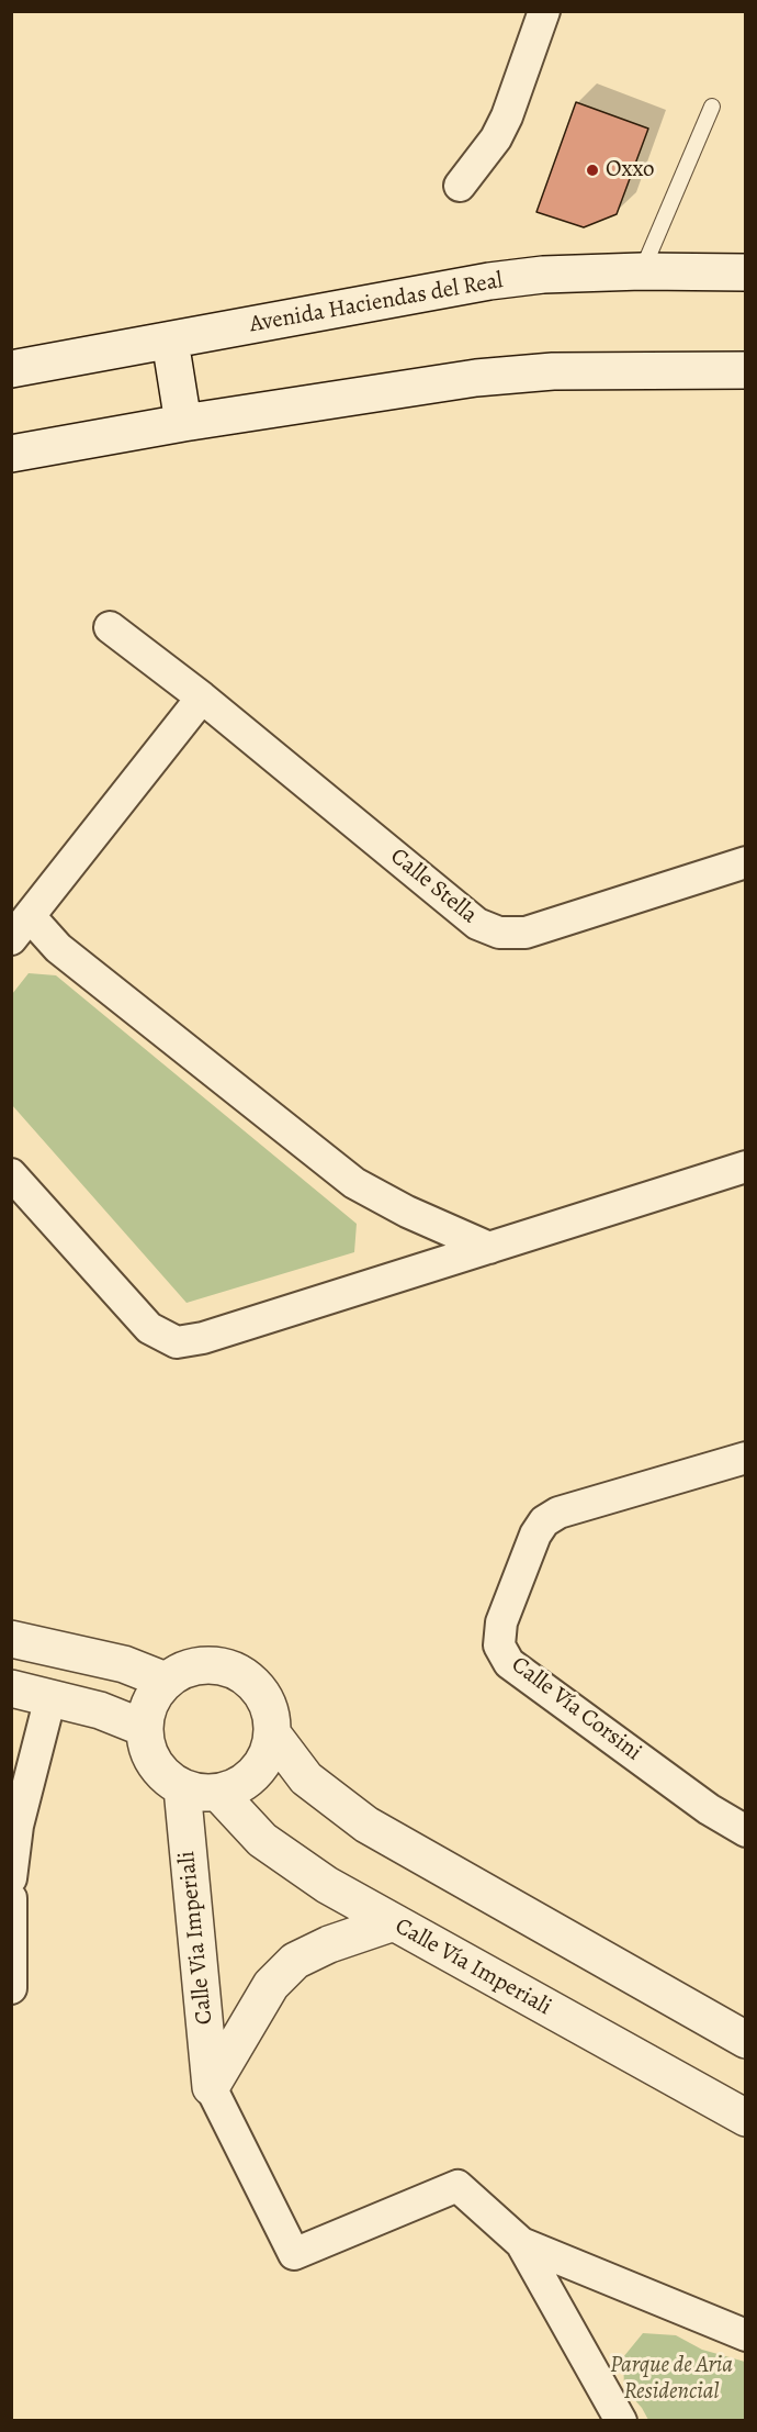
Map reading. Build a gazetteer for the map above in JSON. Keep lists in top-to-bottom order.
{
  "streets": {
    "street": [
      "Avenida Haciendas del Real",
      "Calle Stella",
      "Calle Vía Corsini",
      "Calle Via Imperiali",
      "Calle Vía Imperiali"
    ]
  },
  "crossings": [
    ["Calle Via Imperiali", "Calle Vía Imperiali"]
  ],
  "parks": ["Parque de Aria Residencial"],
  "places": ["Oxxo"]
}
